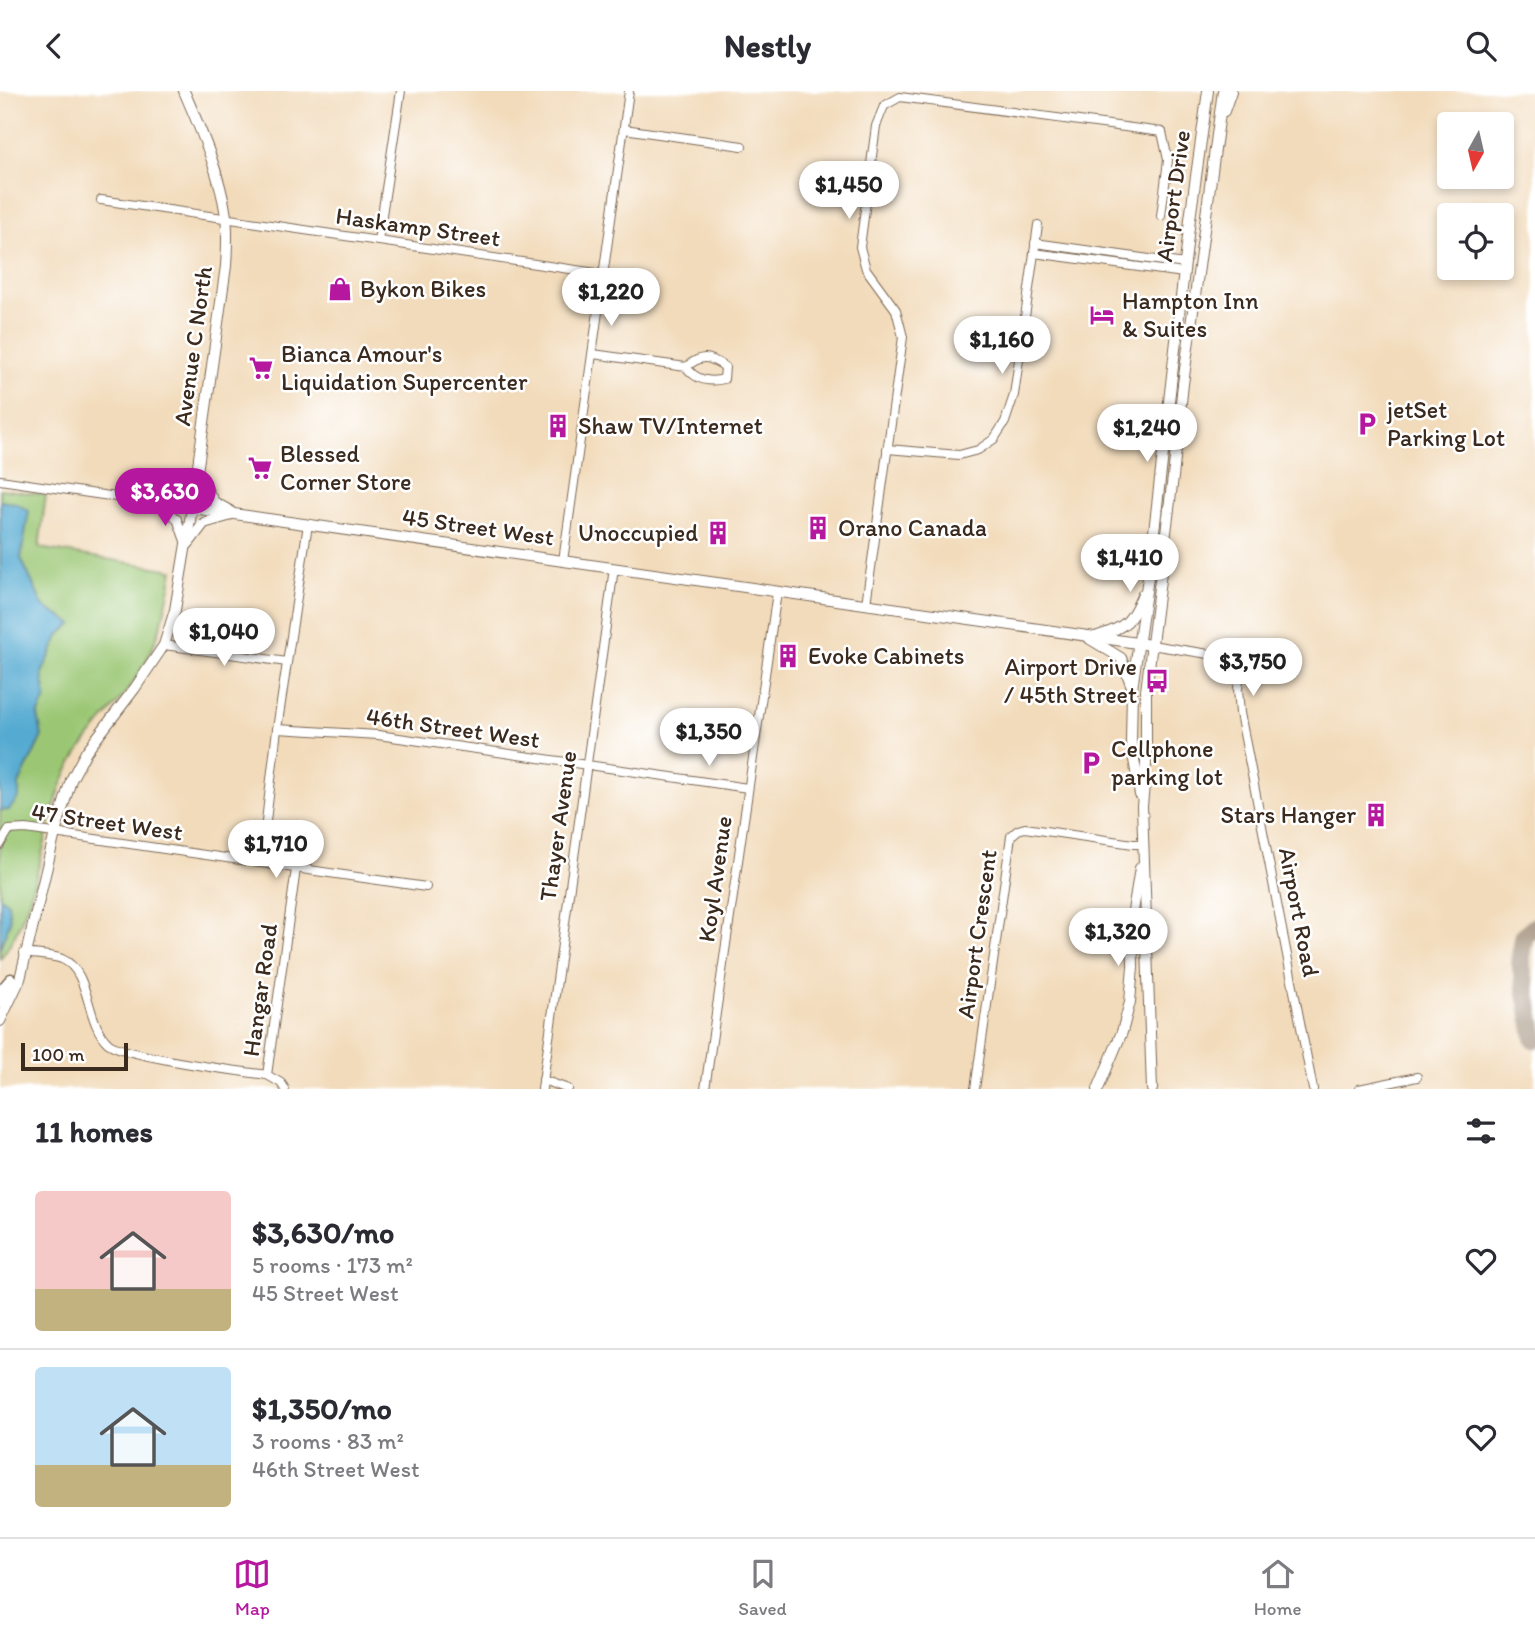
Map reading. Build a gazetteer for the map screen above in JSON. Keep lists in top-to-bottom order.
{
  "streets": {
    "main road": ["Airport Drive", "Avenue C North", "45 Street West"],
    "street": [
      "Haskamp Street",
      "46th Street West",
      "47 Street West",
      "Thayer Avenue",
      "Koyl Avenue",
      "Airport Road",
      "Airport Crescent",
      "Hangar Road"
    ]
  },
  "crossings": [
    ["Airport Drive", "45 Street West"],
    ["Airport Drive", "Airport Crescent"],
    ["Haskamp Street", "Avenue C North"],
    ["Avenue C North", "45 Street West"],
    ["Avenue C North", "47 Street West"],
    ["Avenue C North", "Hangar Road"],
    ["45 Street West", "Thayer Avenue"],
    ["45 Street West", "Koyl Avenue"],
    ["45 Street West", "Airport Road"],
    ["46th Street West", "Thayer Avenue"],
    ["46th Street West", "Koyl Avenue"],
    ["47 Street West", "Hangar Road"]
  ],
  "places": {
    "shop": ["Bykon Bikes"],
    "hotel": ["Hampton Inn & Suites"],
    "supermarket": ["Bianca Amour's Liquidation Supercenter", "Blessed Corner Store"],
    "parking": ["jetSet Parking Lot", "Cellphone parking lot"],
    "building": [
      "Shaw TV/Internet",
      "Orano Canada",
      "Unoccupied",
      "Evoke Cabinets",
      "Stars Hanger"
    ],
    "bus stop": ["Airport Drive / 45th Street"]
  },
  "scale_bar": "100 m",
  "north": "bottom",
  "page": {
    "header": "Nestly",
    "price": [
      "$1,450",
      "$1,220",
      "$1,160",
      "$1,240",
      "$3,630",
      "$1,410",
      "$1,040",
      "$3,750",
      "$1,350",
      "$1,710",
      "$1,320"
    ],
    "scale": "100 m",
    "heading": "11 homes",
    "list": [
      {
        "name": "$3,630/mo",
        "note": "5 rooms · 173 m² · 45 Street West"
      },
      {
        "name": "$1,350/mo",
        "note": "3 rooms · 83 m² · 46th Street West"
      }
    ],
    "tabs": ["Map", "Saved", "Home"]
  }
}
